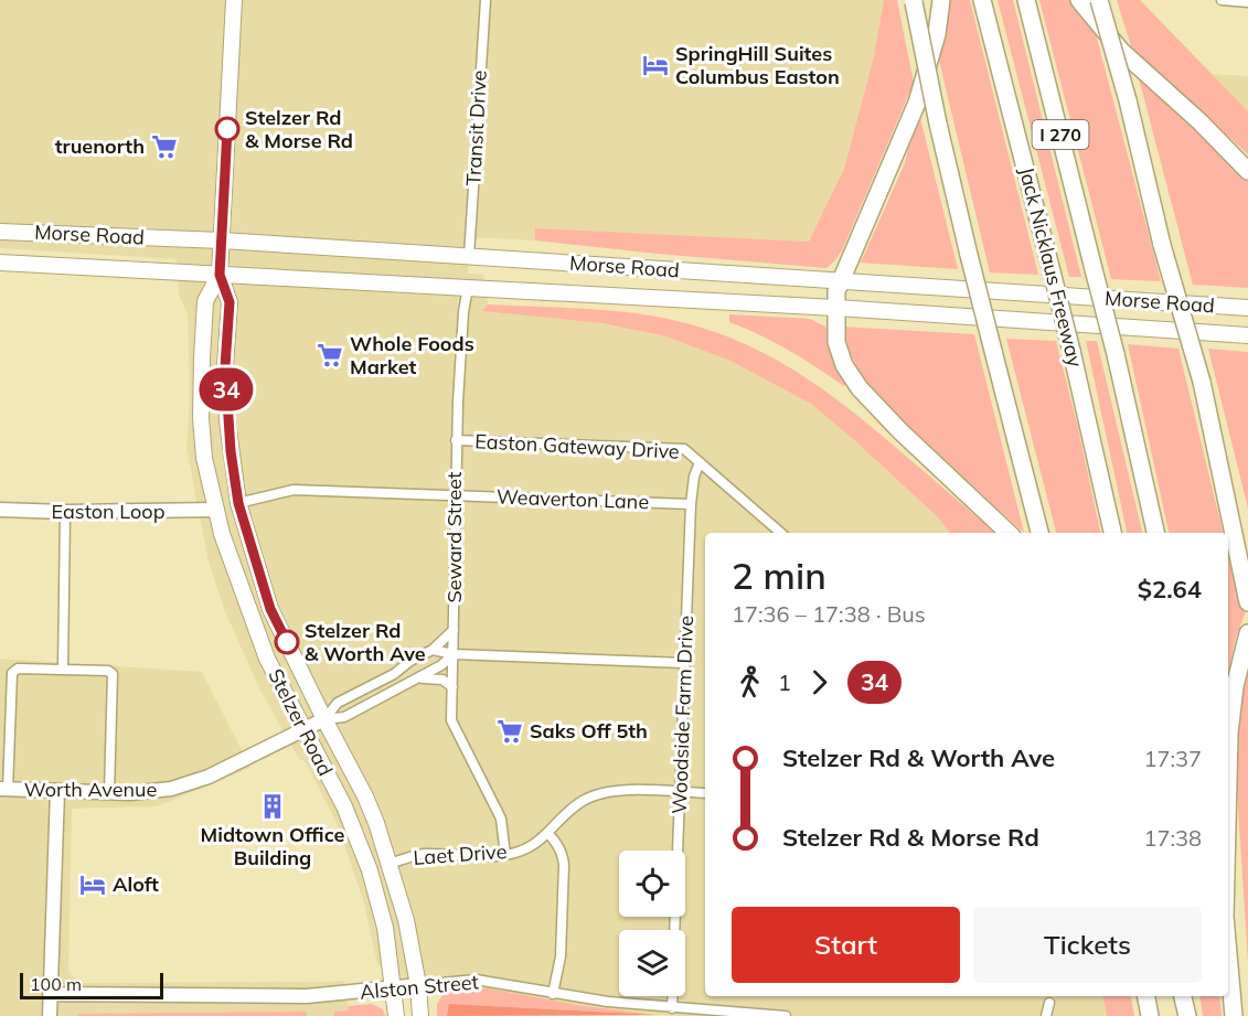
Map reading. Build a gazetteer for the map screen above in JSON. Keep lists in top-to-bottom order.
{
  "streets": {
    "highway": ["I 270", "Jack Nicklaus Freeway"],
    "main road": ["Morse Road", "Stelzer Road"],
    "street": [
      "Transit Drive",
      "Easton Gateway Drive",
      "Weaverton Lane",
      "Easton Loop",
      "Seward Street",
      "Woodside Farm Drive",
      "Worth Avenue",
      "Laet Drive",
      "Alston Street"
    ]
  },
  "crossings": [
    ["Transit Drive", "Morse Road"],
    ["Morse Road", "Seward Street"],
    ["Morse Road", "Stelzer Road"],
    ["Easton Gateway Drive", "Seward Street"],
    ["Easton Gateway Drive", "Woodside Farm Drive"],
    ["Weaverton Lane", "Seward Street"],
    ["Weaverton Lane", "Woodside Farm Drive"],
    ["Easton Loop", "Stelzer Road"],
    ["Seward Street", "Worth Avenue"],
    ["Seward Street", "Laet Drive"],
    ["Woodside Farm Drive", "Laet Drive"],
    ["Stelzer Road", "Worth Avenue"],
    ["Stelzer Road", "Laet Drive"],
    ["Stelzer Road", "Alston Street"]
  ],
  "places": {
    "hotel": ["SpringHill Suites Columbus Easton", "Aloft"],
    "other": ["Stelzer Rd & Morse Rd", "Stelzer Rd & Worth Ave"],
    "supermarket": ["truenorth", "Whole Foods Market", "Saks Off 5th"],
    "building": ["Midtown Office Building"]
  },
  "lines": ["bus line 34"],
  "scale_bar": "100 m",
  "page": {
    "on_map": "34",
    "heading": ["2 min", "17:36 – 17:38 · Bus", "$2.64"],
    "legs": ["1", "34"],
    "list": [
      {
        "name": "Stelzer Rd & Worth Ave",
        "value": "17:37"
      },
      {
        "name": "Stelzer Rd & Morse Rd",
        "value": "17:38"
      }
    ],
    "buttons": ["Start", "Tickets"],
    "scale": "100 m"
  }
}
